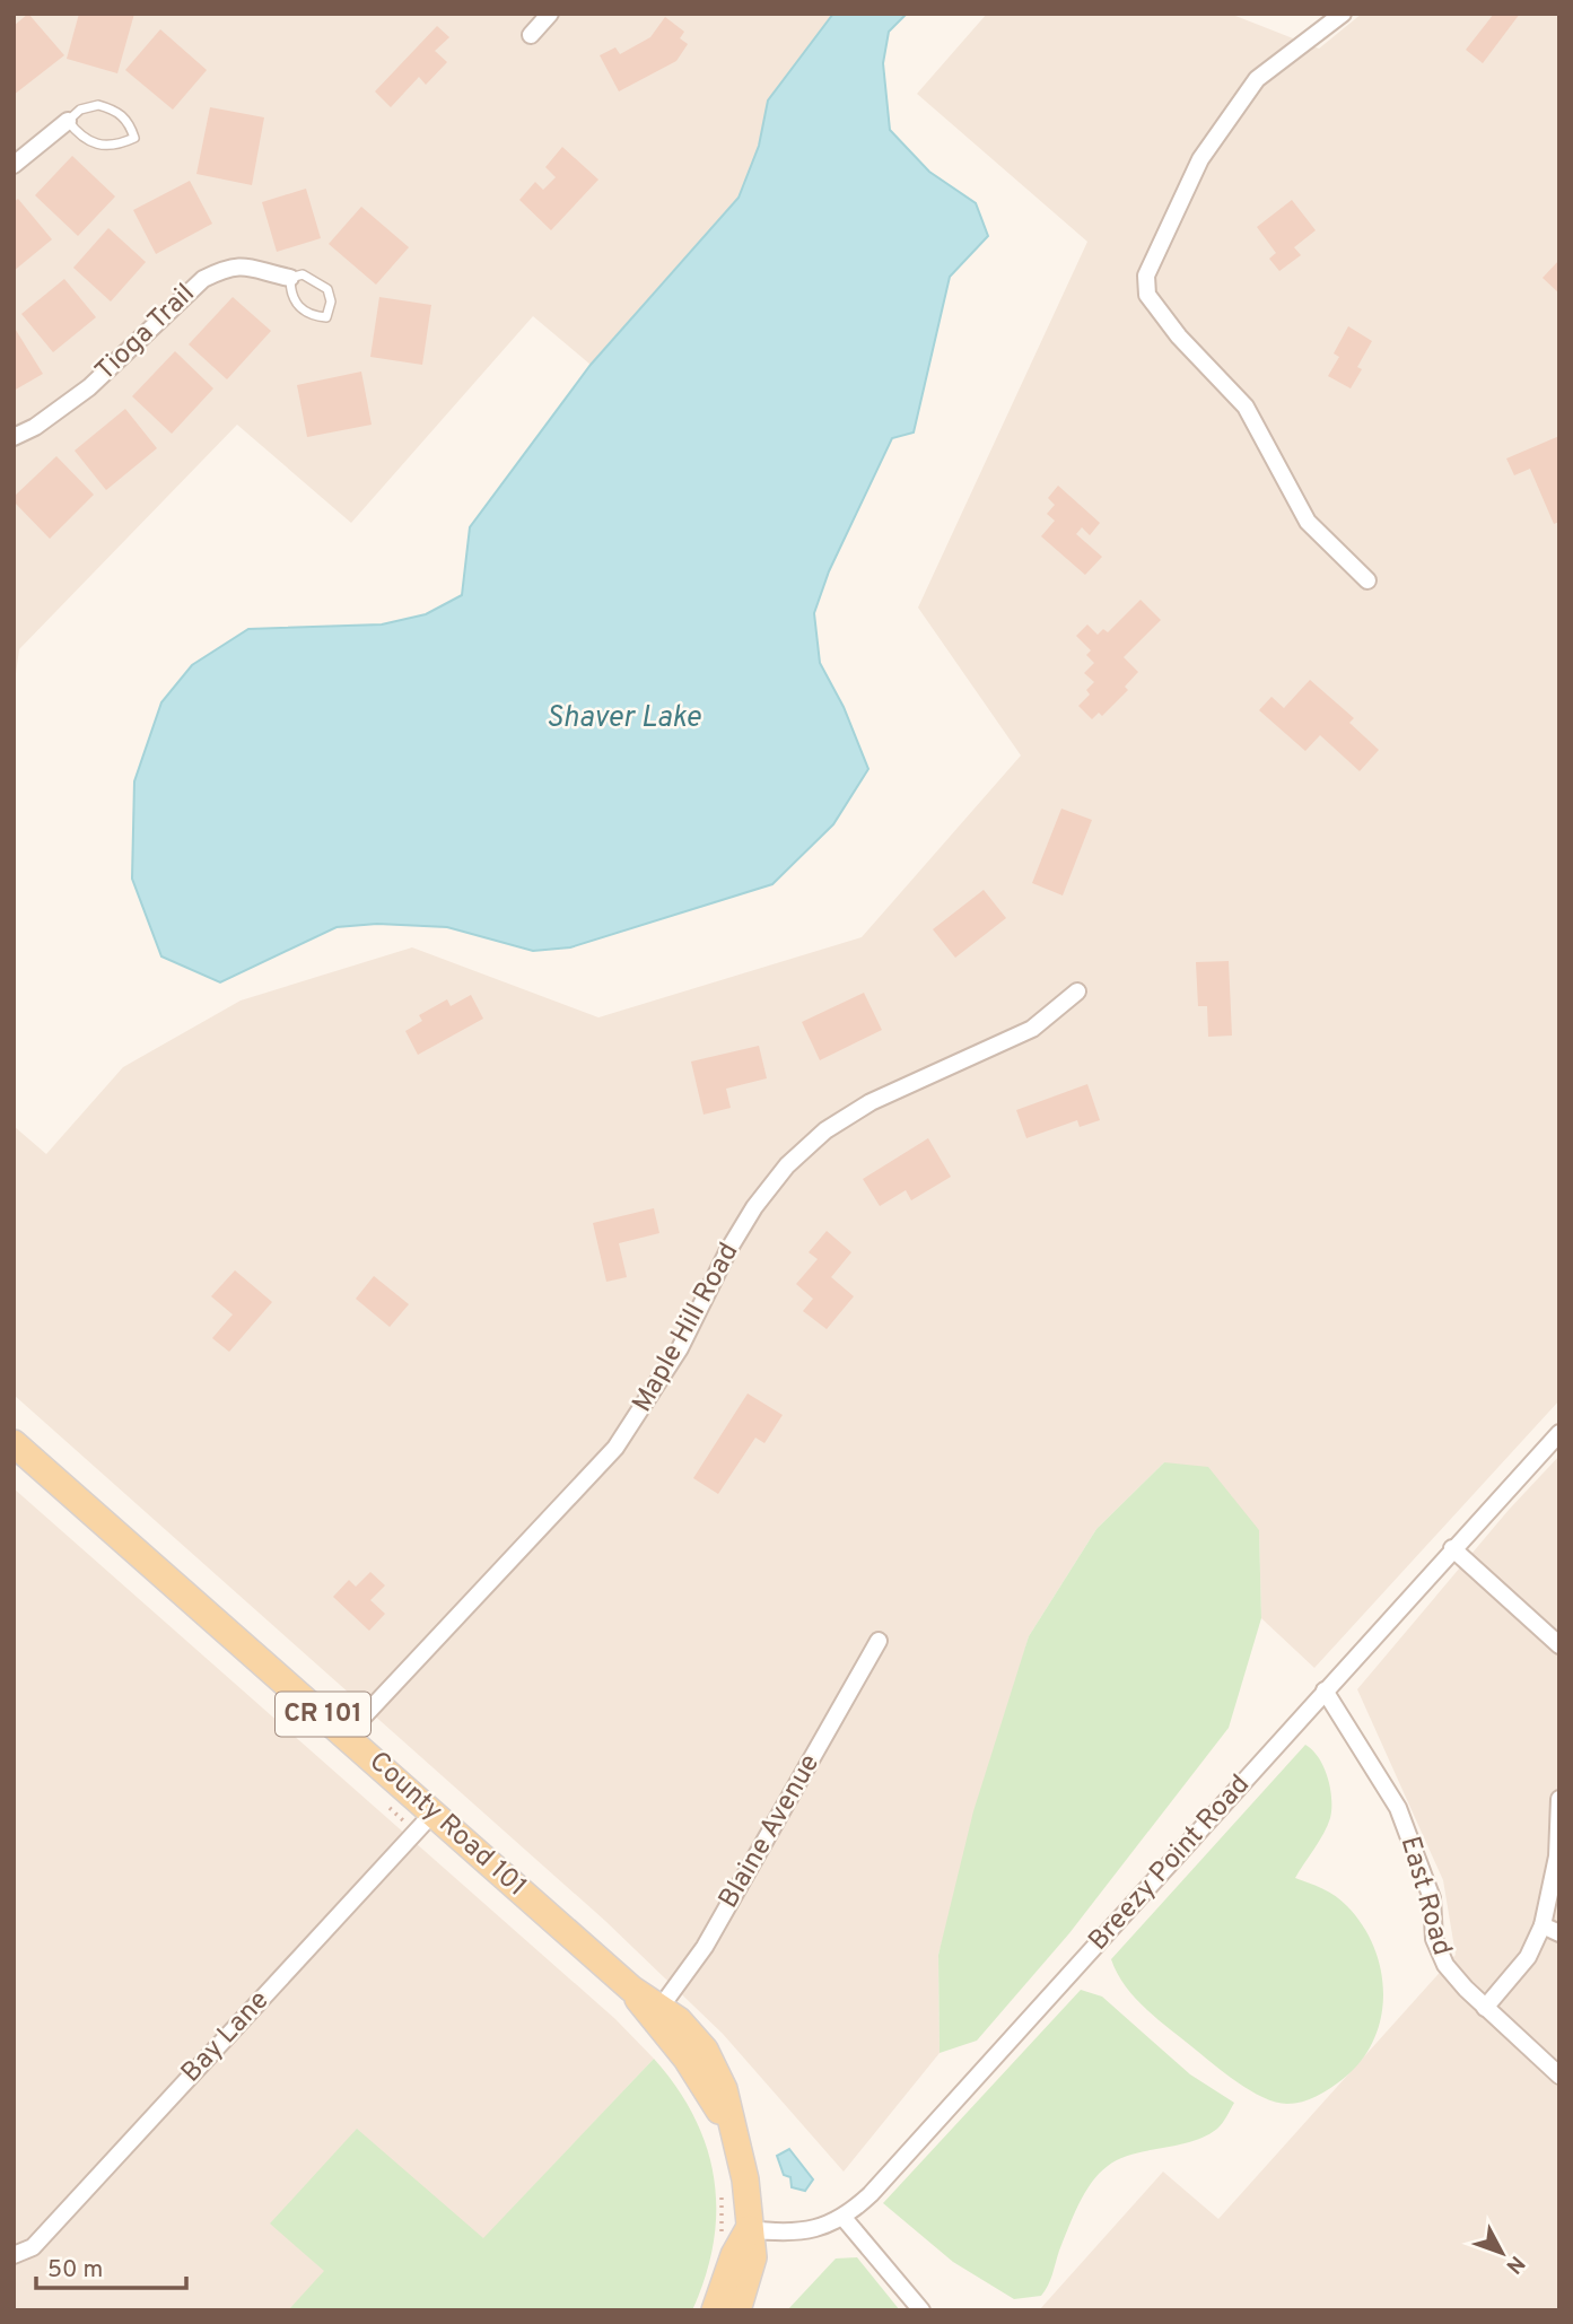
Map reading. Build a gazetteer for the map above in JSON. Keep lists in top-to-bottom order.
{
  "streets": {
    "main road": ["CR 101", "County Road 101"],
    "street": [
      "Tioga Trail",
      "Maple Hill Road",
      "Blaine Avenue",
      "Breezy Point Road",
      "East Road",
      "Bay Lane"
    ]
  },
  "crossings": [
    ["Maple Hill Road", "County Road 101"],
    ["County Road 101", "Blaine Avenue"],
    ["County Road 101", "Breezy Point Road"],
    ["County Road 101", "Bay Lane"],
    ["Breezy Point Road", "East Road"]
  ],
  "water": ["Shaver Lake"],
  "scale_bar": "50 m",
  "north": "bottom right"
}
